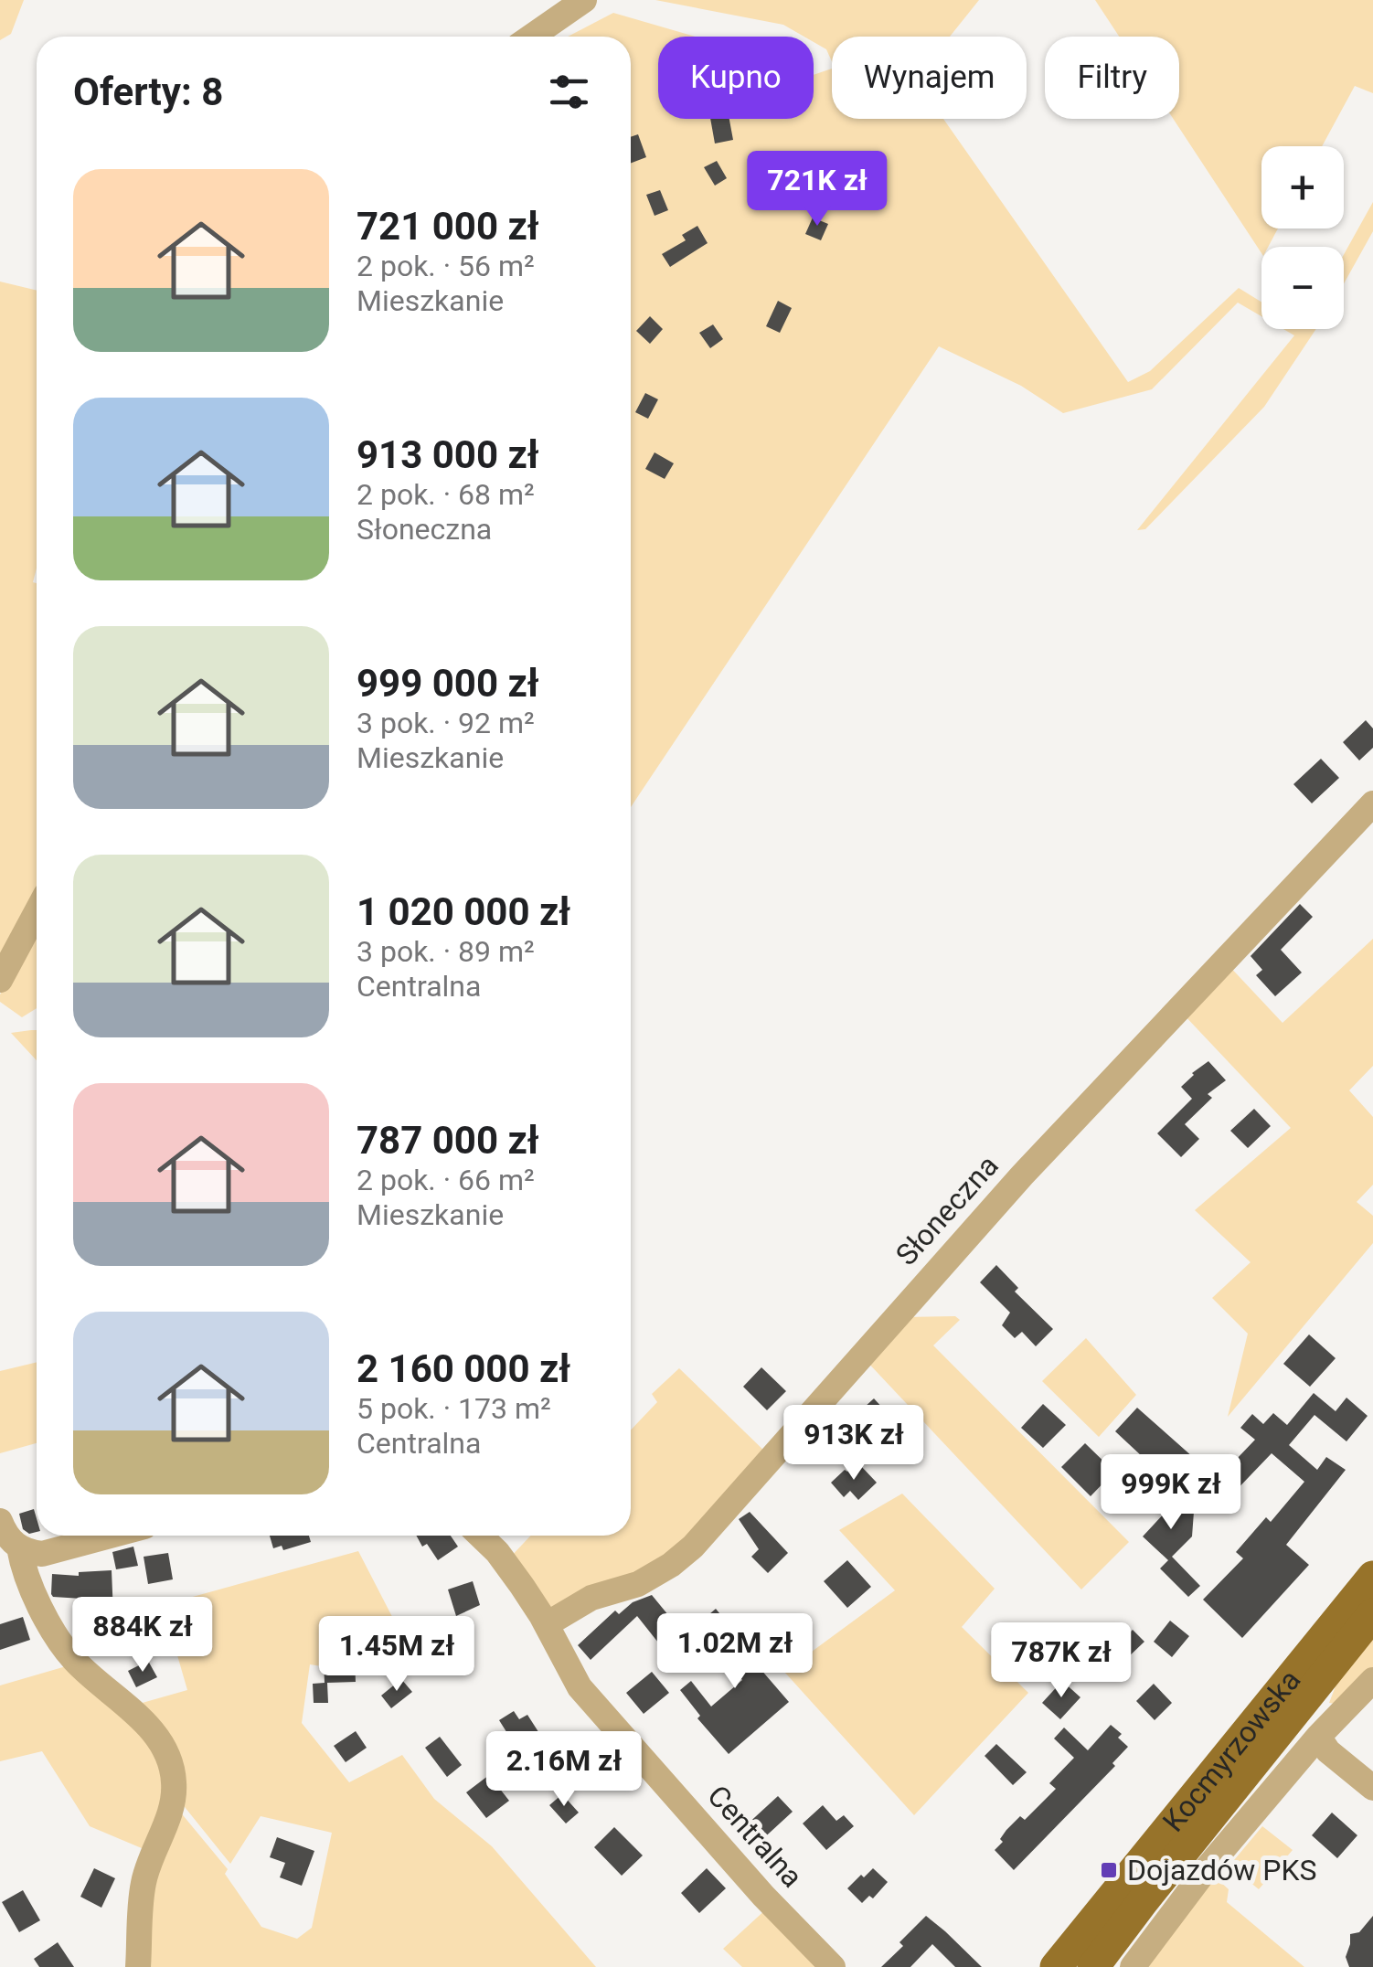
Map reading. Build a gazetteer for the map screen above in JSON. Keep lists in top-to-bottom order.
{
  "streets": {
    "main road": ["Kocmyrzowska"],
    "street": ["Słoneczna", "Centralna"]
  },
  "crossings": [
    ["Słoneczna", "Centralna"]
  ],
  "places": {
    "transit": ["Dojazdów PKS"]
  },
  "page": {
    "chip": ["Kupno", "Wynajem", "Filtry"],
    "heading": "Oferty: 8",
    "map_buttons": ["+", "−"],
    "list": [
      {
        "name": "721 000 zł",
        "note": "2 pok. · 56 m² · Mieszkanie"
      },
      {
        "name": "913 000 zł",
        "note": "2 pok. · 68 m² · Słoneczna"
      },
      {
        "name": "999 000 zł",
        "note": "3 pok. · 92 m² · Mieszkanie"
      },
      {
        "name": "1 020 000 zł",
        "note": "3 pok. · 89 m² · Centralna"
      },
      {
        "name": "787 000 zł",
        "note": "2 pok. · 66 m² · Mieszkanie"
      },
      {
        "name": "2 160 000 zł",
        "note": "5 pok. · 173 m² · Centralna"
      }
    ],
    "price": [
      "721K zł",
      "913K zł",
      "999K zł",
      "884K zł",
      "1.02M zł",
      "1.45M zł",
      "787K zł",
      "2.16M zł"
    ]
  }
}
